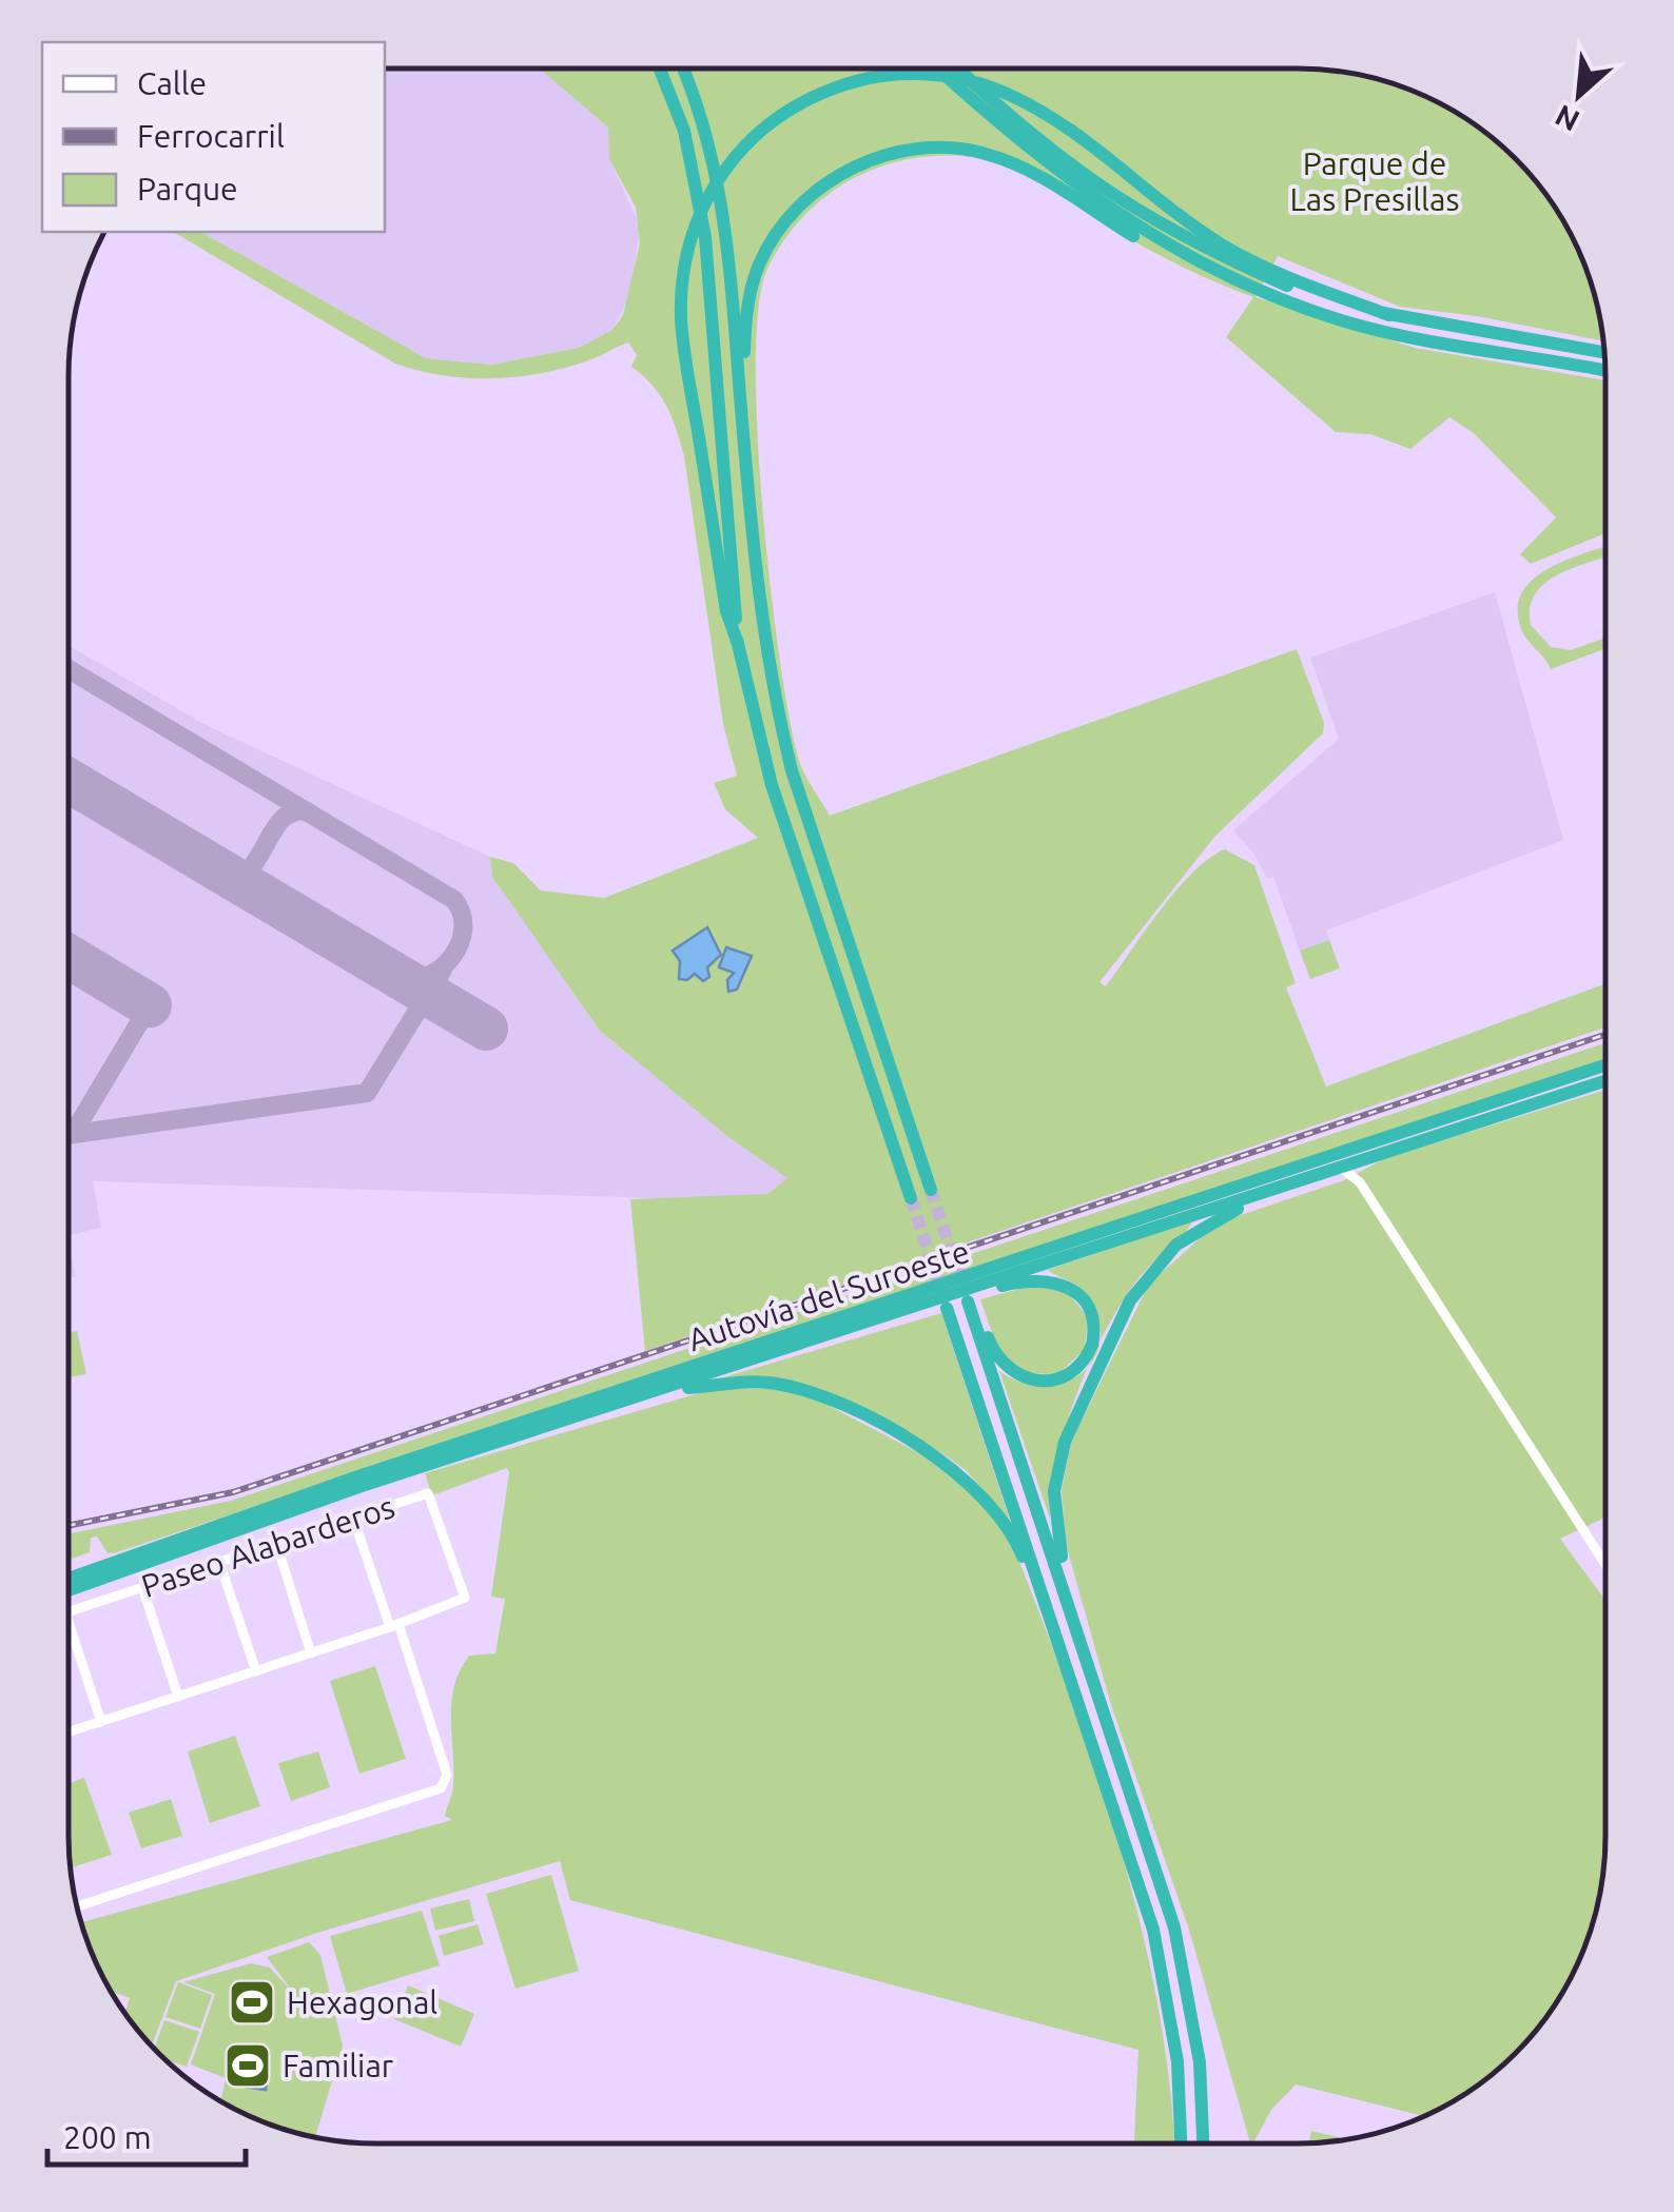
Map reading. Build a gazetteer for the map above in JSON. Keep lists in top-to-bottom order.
{
  "streets": {
    "highway": ["Autovía del Suroeste"],
    "street": ["Paseo Alabarderos"]
  },
  "parks": ["Parque de Las Presillas"],
  "places": {
    "sports": ["Hexagonal", "Familiar"]
  },
  "legend": ["Calle", "Ferrocarril", "Parque"],
  "scale_bar": "200 m",
  "north": "bottom left"
}
